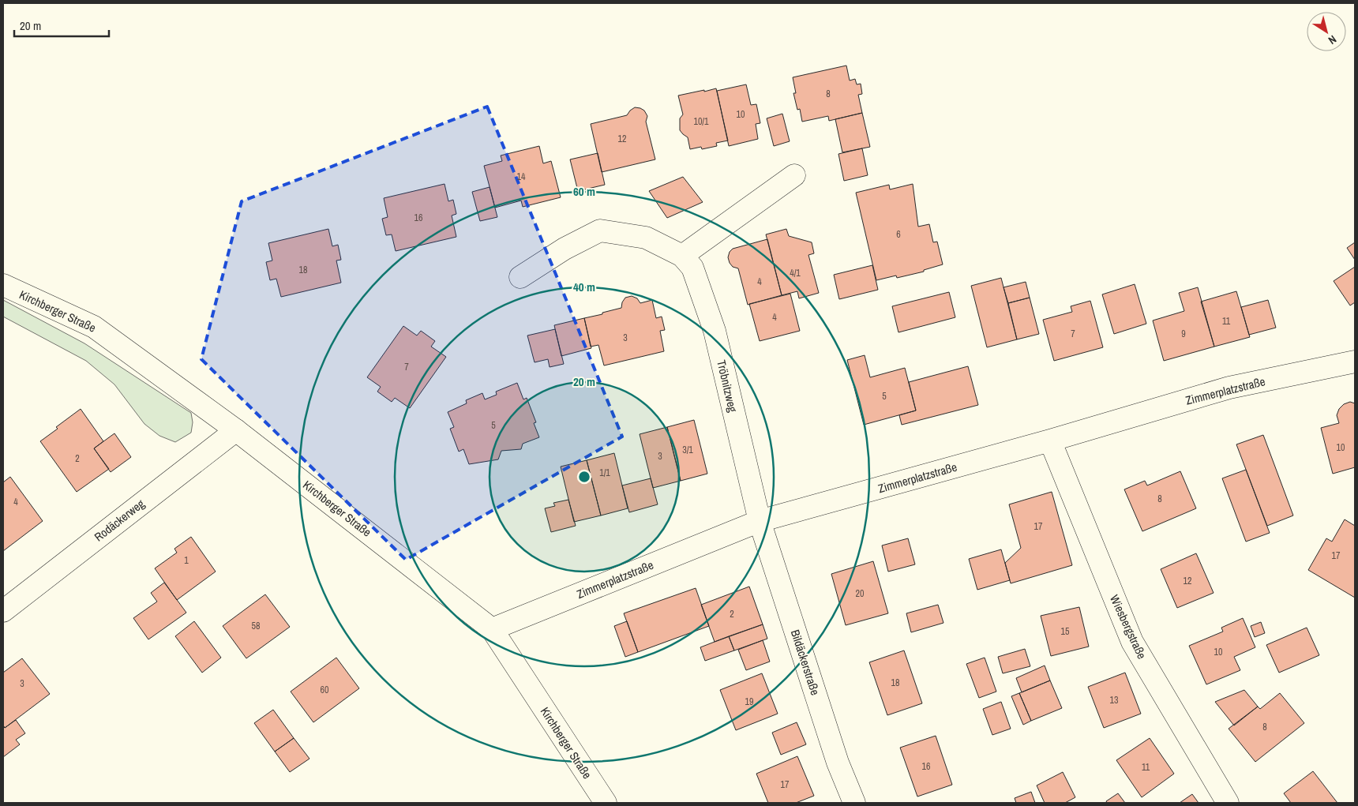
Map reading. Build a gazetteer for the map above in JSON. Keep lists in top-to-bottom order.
{
  "streets": {
    "street": [
      "Kirchberger Straße",
      "Tröbnitzweg",
      "Zimmerplatzstraße",
      "Rodäckerweg",
      "Wiesbergstraße",
      "Bildäckerstraße"
    ]
  },
  "crossings": [
    ["Kirchberger Straße", "Zimmerplatzstraße"],
    ["Kirchberger Straße", "Rodäckerweg"],
    ["Tröbnitzweg", "Zimmerplatzstraße"],
    ["Tröbnitzweg", "Bildäckerstraße"],
    ["Zimmerplatzstraße", "Wiesbergstraße"],
    ["Zimmerplatzstraße", "Bildäckerstraße"]
  ],
  "house_numbers": [
    "8",
    "10",
    "10/1",
    "12",
    "14",
    "16",
    "6",
    "18",
    "4/1",
    "4",
    "4",
    "11",
    "7",
    "9",
    "3",
    "7",
    "5",
    "5",
    "10",
    "3/1",
    "3",
    "2",
    "1/1",
    "8",
    "4",
    "17",
    "17",
    "1",
    "12",
    "20",
    "2",
    "58",
    "15",
    "10",
    "18",
    "3",
    "60",
    "13",
    "19",
    "8",
    "16",
    "11",
    "17"
  ],
  "scale_bar": "20 m",
  "north": "bottom right",
  "rings": ["60 m", "40 m", "20 m"]
}
